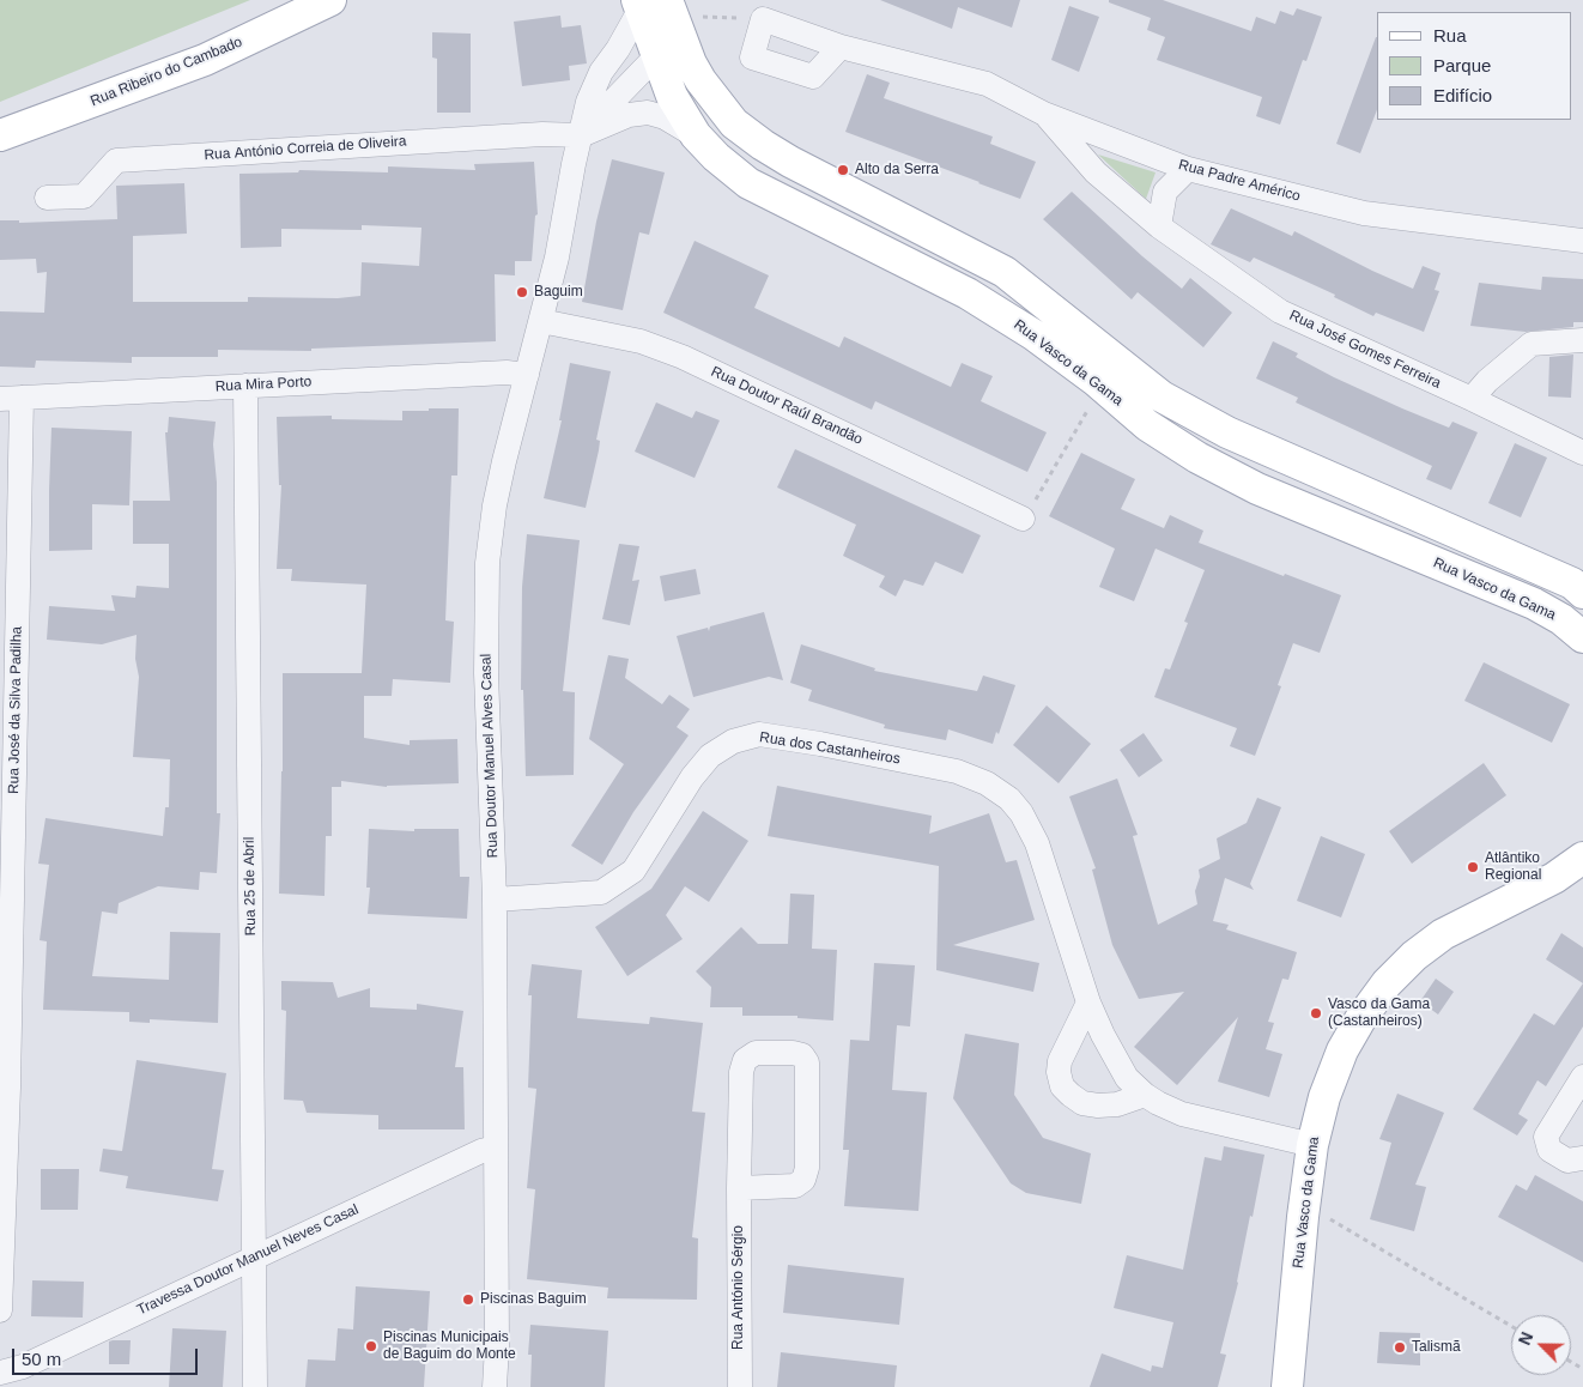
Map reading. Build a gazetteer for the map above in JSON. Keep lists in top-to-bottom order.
{
  "streets": {
    "main road": ["Rua Ribeiro do Cambado", "Rua Vasco da Gama"],
    "street": [
      "Rua António Correia de Oliveira",
      "Rua Padre Américo",
      "Rua José Gomes Ferreira",
      "Rua Mira Porto",
      "Rua Doutor Raúl Brandão",
      "Rua José da Silva Padilha",
      "Rua dos Castanheiros",
      "Rua Doutor Manuel Alves Casal",
      "Rua 25 de Abril",
      "Travessa Doutor Manuel Neves Casal",
      "Rua António Sérgio"
    ]
  },
  "crossings": [
    ["Rua António Correia de Oliveira", "Rua Doutor Manuel Alves Casal"],
    ["Rua Padre Américo", "Rua José Gomes Ferreira"],
    ["Rua Vasco da Gama", "Rua dos Castanheiros"],
    ["Rua Vasco da Gama", "Rua Doutor Manuel Alves Casal"],
    ["Rua Mira Porto", "Rua José da Silva Padilha"],
    ["Rua Mira Porto", "Rua Doutor Manuel Alves Casal"],
    ["Rua Mira Porto", "Rua 25 de Abril"],
    ["Rua Doutor Raúl Brandão", "Rua Doutor Manuel Alves Casal"],
    ["Rua dos Castanheiros", "Rua Doutor Manuel Alves Casal"],
    ["Rua Doutor Manuel Alves Casal", "Travessa Doutor Manuel Neves Casal"],
    ["Rua 25 de Abril", "Travessa Doutor Manuel Neves Casal"]
  ],
  "places": [
    "Alto da Serra",
    "Baguim",
    "Atlântiko Regional",
    "Vasco da Gama (Castanheiros)",
    "Piscinas Baguim",
    "Piscinas Municipais de Baguim do Monte",
    "Talismã"
  ],
  "legend": ["Rua", "Parque", "Edifício"],
  "scale_bar": "50 m",
  "north": "top left"
}
